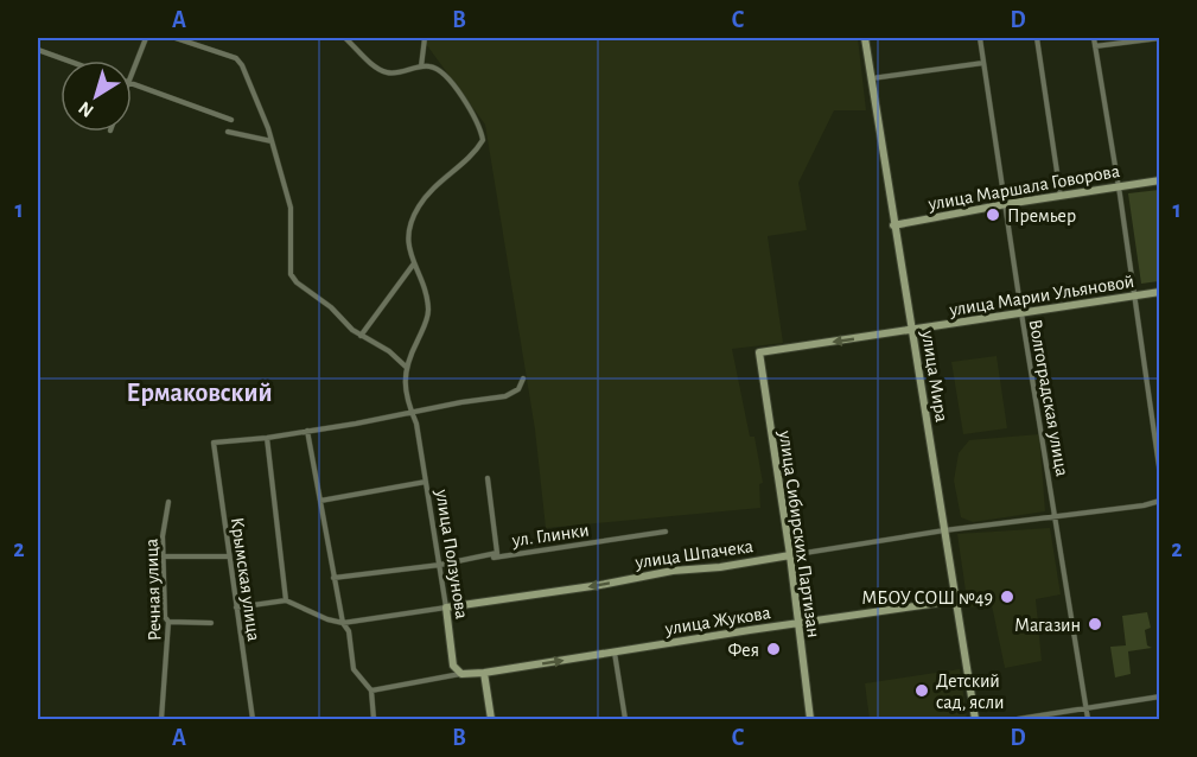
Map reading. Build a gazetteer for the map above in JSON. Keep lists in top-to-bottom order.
{
  "streets": {
    "street": [
      "улица Маршала Говорова",
      "улица Марии Ульяновой",
      "улица Мира",
      "Волгоградская улица",
      "ул. Глинки",
      "улица Сибирских Партизан",
      "улица Шпачека",
      "улица Ползунова",
      "Крымская улица",
      "Речная улица",
      "улица Жукова"
    ]
  },
  "crossings": [
    ["улица Маршала Говорова", "улица Мира"],
    ["улица Маршала Говорова", "Волгоградская улица"],
    ["улица Марии Ульяновой", "улица Мира"],
    ["улица Марии Ульяновой", "Волгоградская улица"],
    ["улица Марии Ульяновой", "улица Сибирских Партизан"],
    ["улица Мира", "улица Шпачека"],
    ["улица Мира", "улица Жукова"],
    ["Волгоградская улица", "улица Шпачека"],
    ["ул. Глинки", "улица Ползунова"],
    ["улица Сибирских Партизан", "улица Шпачека"],
    ["улица Сибирских Партизан", "улица Жукова"],
    ["улица Шпачека", "улица Ползунова"]
  ],
  "one_way": ["улица Марии Ульяновой", "улица Шпачека"],
  "districts": ["Ермаковский"],
  "places": [
    "Премьер",
    "МБОУ СОШ №49",
    "Магазин",
    "Фея",
    "Детский сад, ясли"
  ],
  "north": "bottom left",
  "grid": {
    "columns": [
      "A",
      "B",
      "C",
      "D"
    ],
    "rows": ["1", "2"]
  }
}
